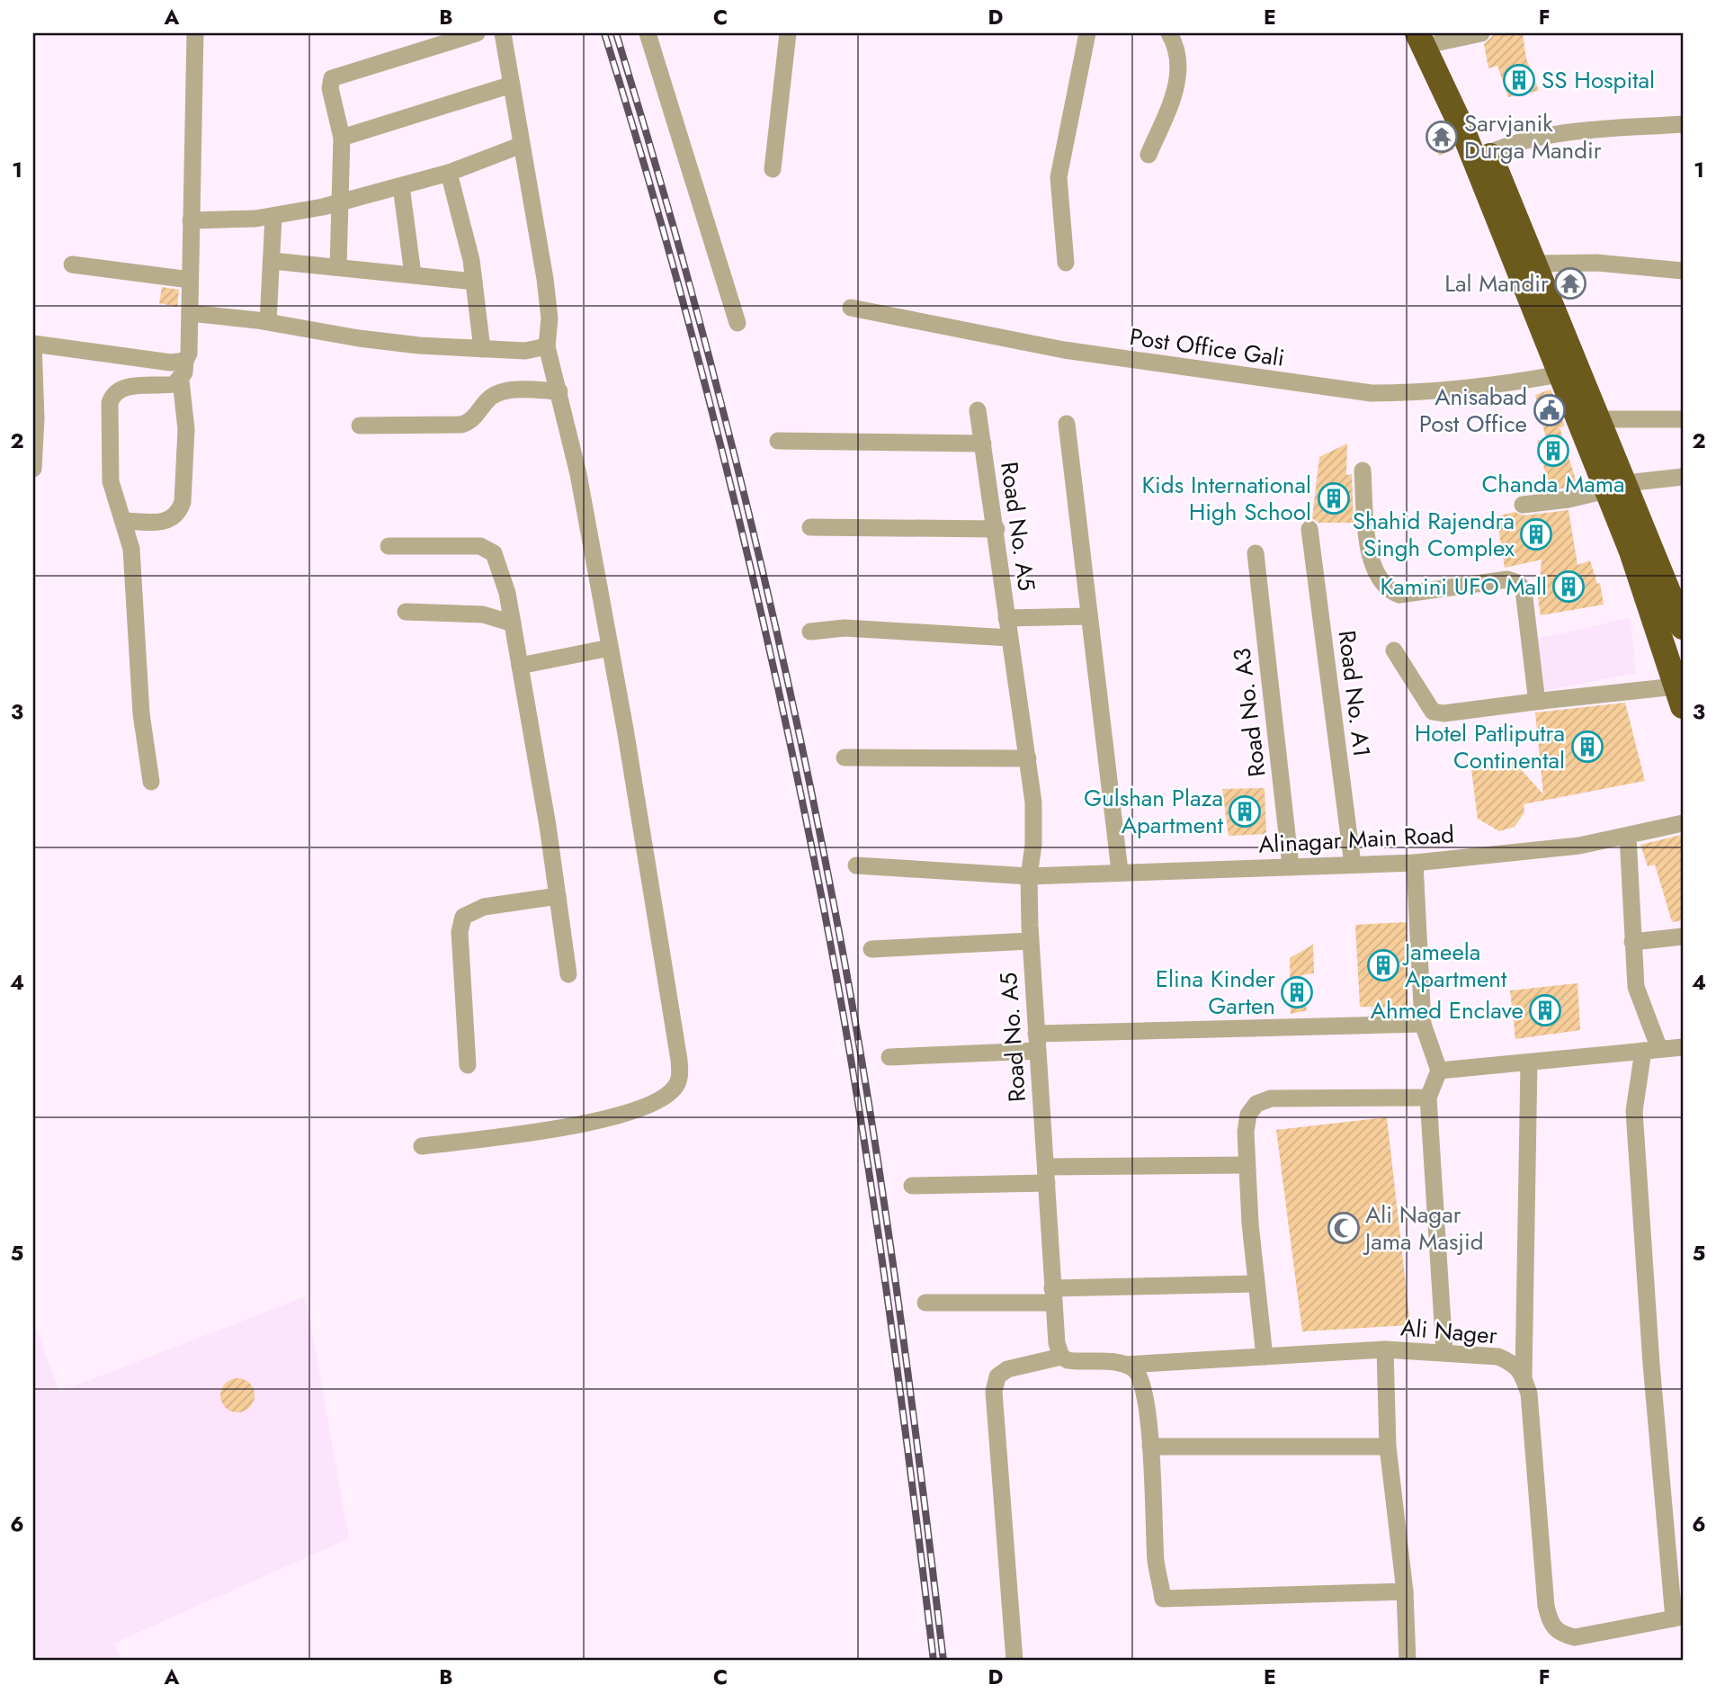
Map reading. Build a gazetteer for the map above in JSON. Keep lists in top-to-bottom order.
{
  "streets": {
    "street": [
      "Post Office Gali",
      "Road No. A5",
      "Road No. A1",
      "Road No. A3",
      "Alinagar Main Road",
      "Ali Nager"
    ]
  },
  "crossings": [
    ["Road No. A5", "Alinagar Main Road"],
    ["Road No. A1", "Alinagar Main Road"],
    ["Road No. A3", "Alinagar Main Road"]
  ],
  "places": {
    "building": [
      "SS Hospital",
      "Chanda Mama",
      "Kids International High School",
      "Shahid Rajendra Singh Complex",
      "Kamini UFO Mall",
      "Hotel Patliputra Continental",
      "Gulshan Plaza Apartment",
      "Jameela Apartment",
      "Elina Kinder Garten",
      "Ahmed Enclave"
    ],
    "temple": ["Sarvjanik Durga Mandir", "Lal Mandir"],
    "public building": ["Anisabad Post Office"],
    "mosque": ["Ali Nagar Jama Masjid"]
  },
  "grid": {
    "columns": [
      "A",
      "B",
      "C",
      "D",
      "E",
      "F"
    ],
    "rows": [
      "1",
      "2",
      "3",
      "4",
      "5",
      "6"
    ]
  }
}
